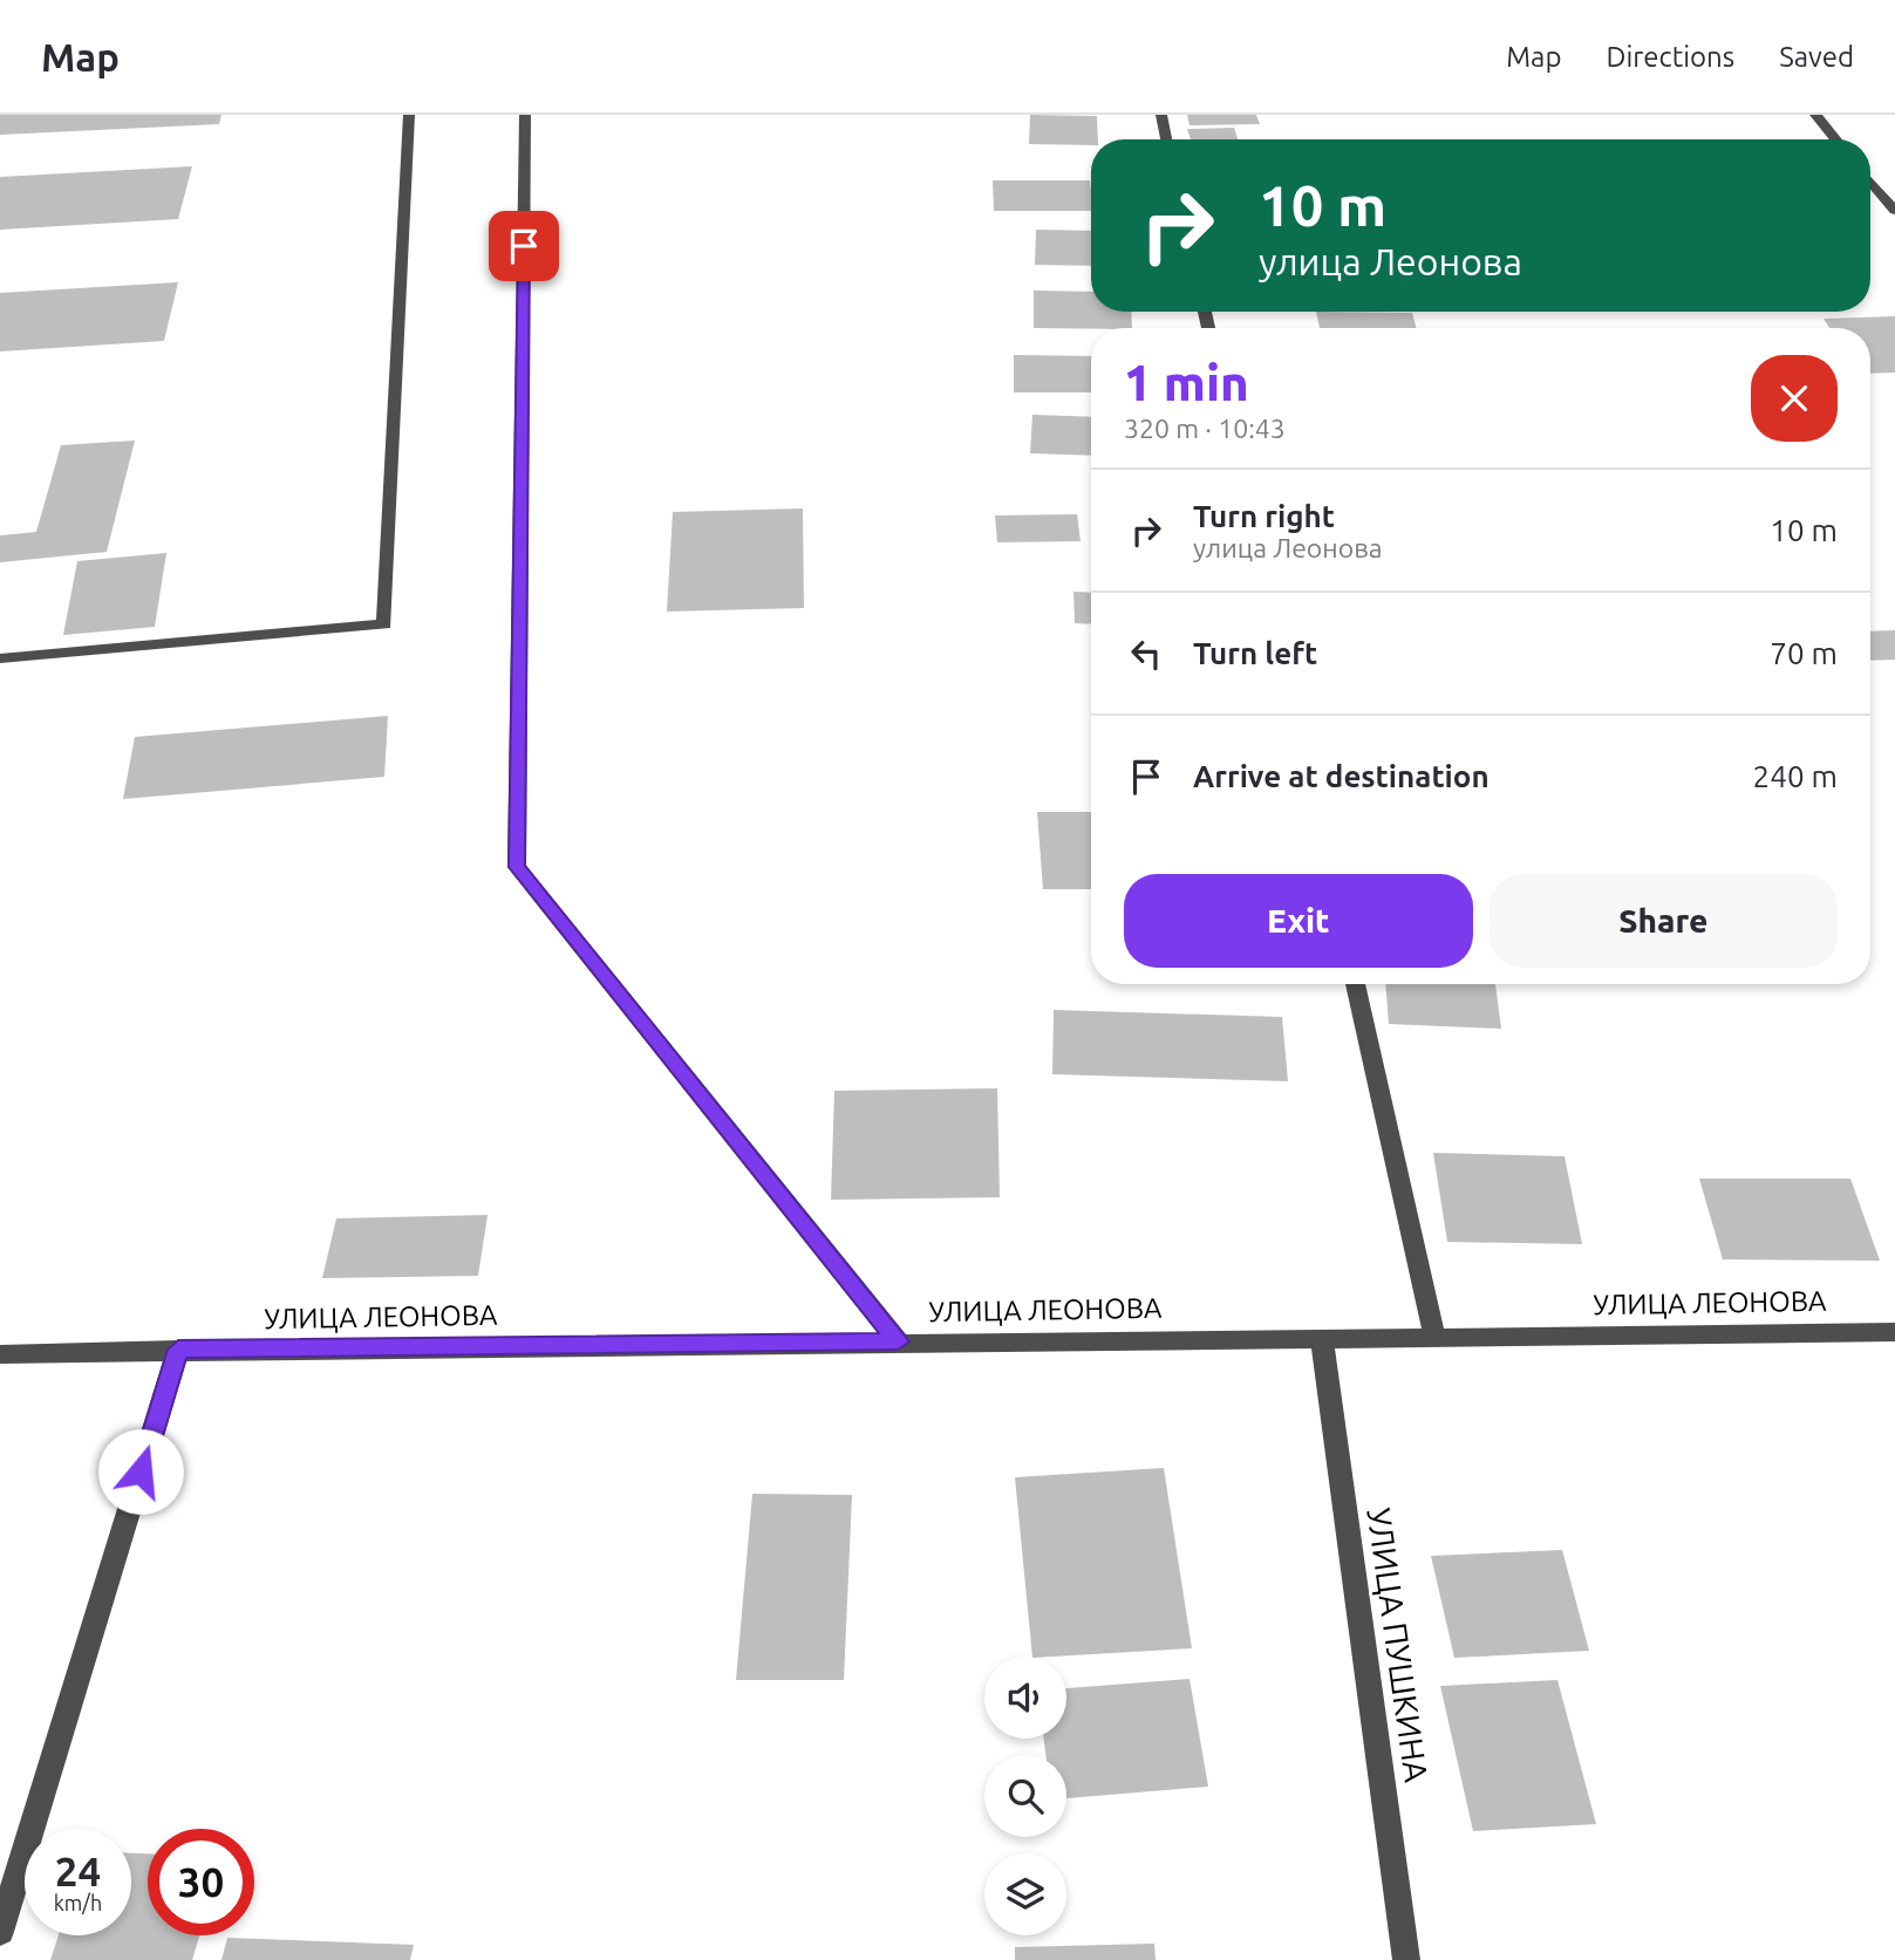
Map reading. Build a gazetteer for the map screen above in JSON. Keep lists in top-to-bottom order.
{
  "streets": {
    "street": ["УЛИЦА ЛЕОНОВА", "УЛИЦА ПУШКИНА"]
  },
  "crossings": [
    ["УЛИЦА ЛЕОНОВА", "УЛИЦА ПУШКИНА"]
  ],
  "page": {
    "header": "Map",
    "nav": ["Map", "Directions", "Saved"],
    "turn": ["10 m", "улица Леонова"],
    "heading": ["1 min", "320 m · 10:43"],
    "list": [
      {
        "name": "Turn right",
        "note": "улица Леонова",
        "value": "10 m"
      },
      {
        "name": "Turn left",
        "value": "70 m"
      },
      {
        "name": "Arrive at destination",
        "value": "240 m"
      }
    ],
    "buttons": ["Exit", "Share"],
    "speed": "24 km/h",
    "limit": "30"
  }
}
